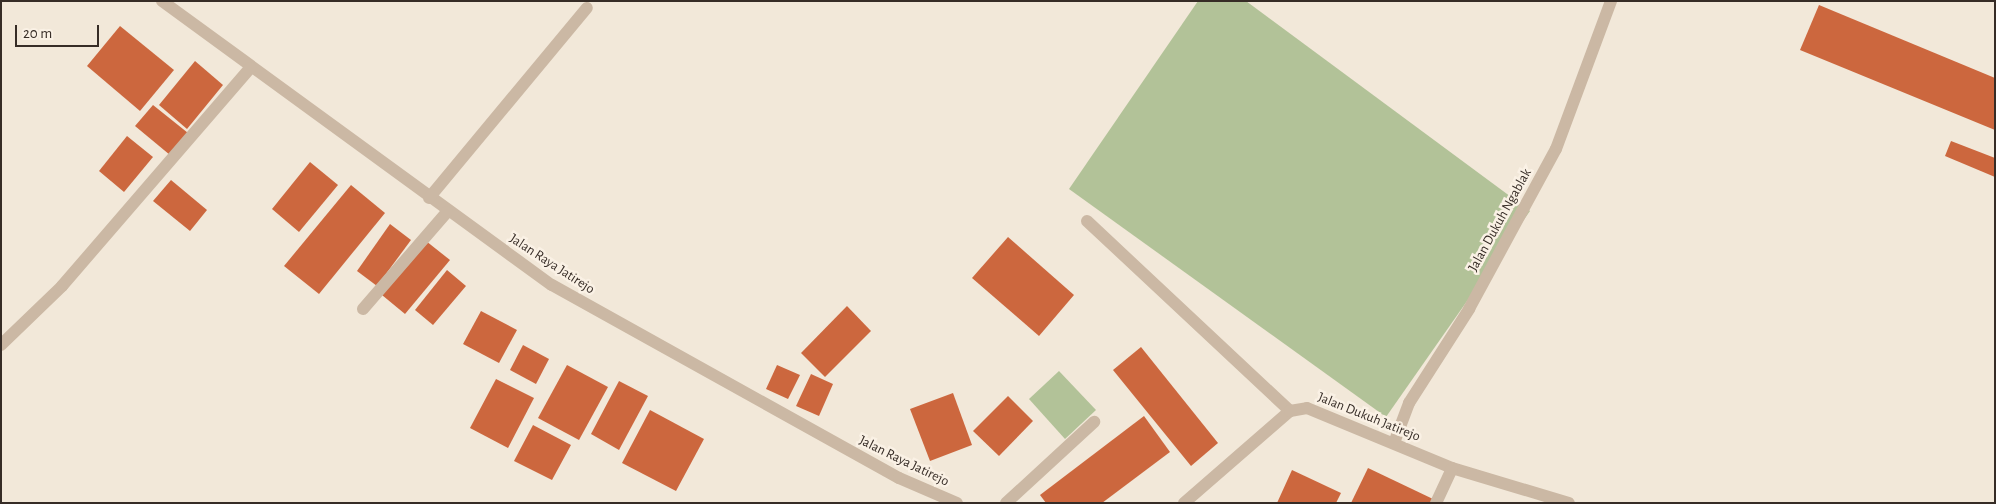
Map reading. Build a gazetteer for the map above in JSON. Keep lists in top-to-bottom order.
{
  "streets": {
    "street": ["Jalan Dukuh Ngablak", "Jalan Raya Jatirejo", "Jalan Dukuh Jatirejo"]
  },
  "crossings": [
    ["Jalan Dukuh Ngablak", "Jalan Dukuh Jatirejo"]
  ],
  "scale_bar": "20 m"
}
